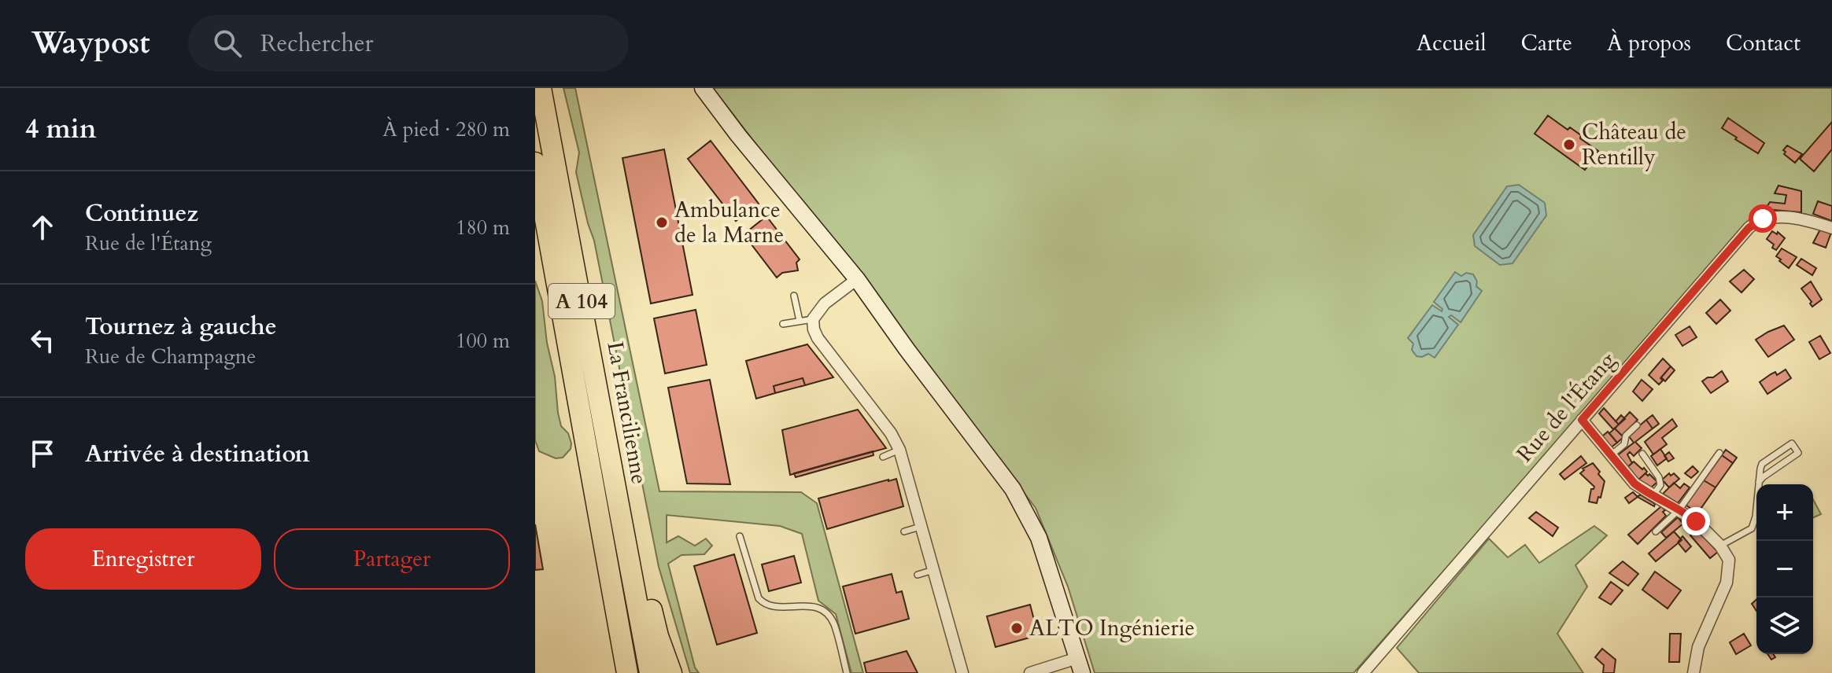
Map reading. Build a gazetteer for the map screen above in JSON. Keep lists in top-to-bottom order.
{
  "streets": {
    "highway": ["A 104", "La Francilienne"],
    "street": ["Rue de l'Étang"]
  },
  "places": ["Château de Rentilly", "Ambulance de la Marne", "ALTO Ingénierie"],
  "page": {
    "header": "Waypost",
    "search": "Rechercher",
    "nav": [
      "Accueil",
      "Carte",
      "À propos",
      "Contact"
    ],
    "heading": ["4 min", "À pied · 280 m"],
    "list": [
      ["Continuez", "Rue de l'Étang", "180 m"],
      ["Tournez à gauche", "Rue de Champagne", "100 m"],
      "Arrivée à destination"
    ],
    "map_buttons": ["+", "−"],
    "buttons": ["Enregistrer", "Partager"]
  }
}
